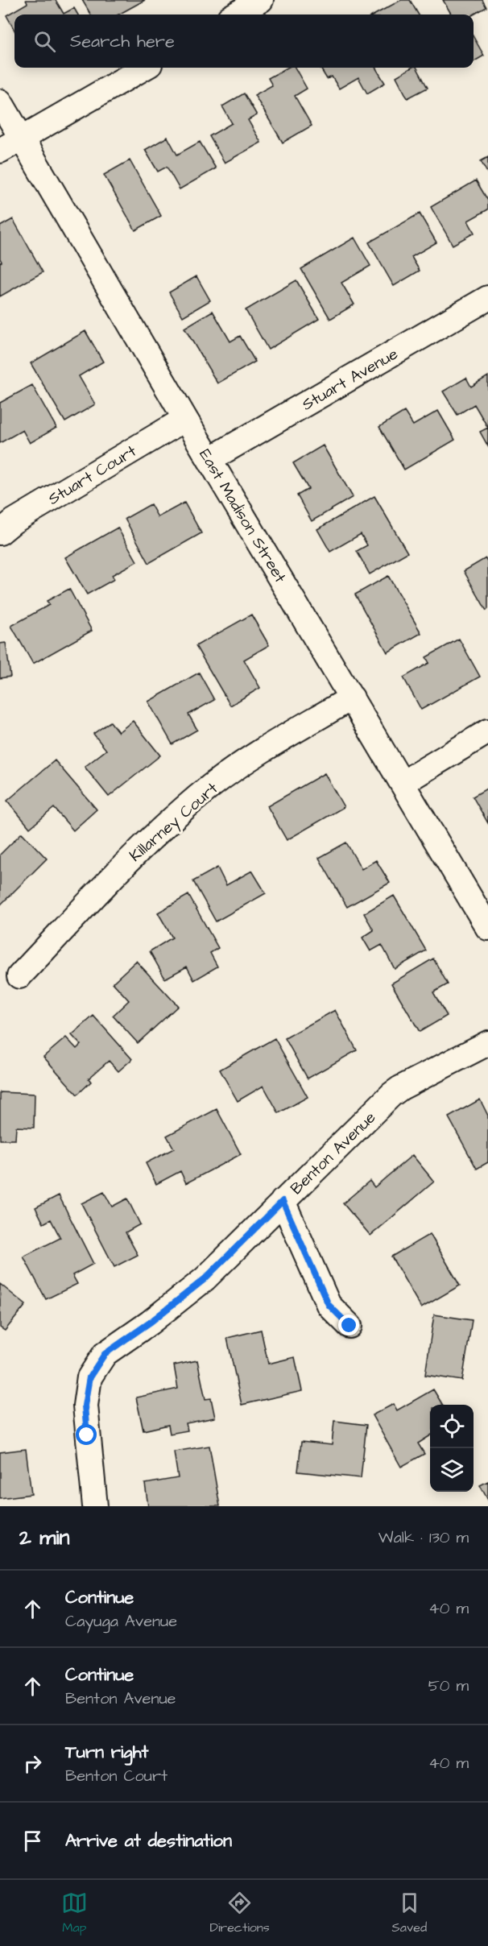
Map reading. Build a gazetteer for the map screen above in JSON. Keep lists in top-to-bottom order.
{
  "streets": {
    "street": [
      "Stuart Avenue",
      "Stuart Court",
      "East Madison Street",
      "Killarney Court",
      "Benton Avenue"
    ]
  },
  "crossings": [
    ["Stuart Avenue", "East Madison Street"],
    ["Stuart Court", "East Madison Street"],
    ["East Madison Street", "Killarney Court"]
  ],
  "page": {
    "search": "Search here",
    "heading": ["2 min", "Walk · 130 m"],
    "list": [
      ["Continue", "Cayuga Avenue", "40 m"],
      ["Continue", "Benton Avenue", "50 m"],
      ["Turn right", "Benton Court", "40 m"],
      "Arrive at destination"
    ],
    "nav": ["Map", "Directions", "Saved"]
  }
}
